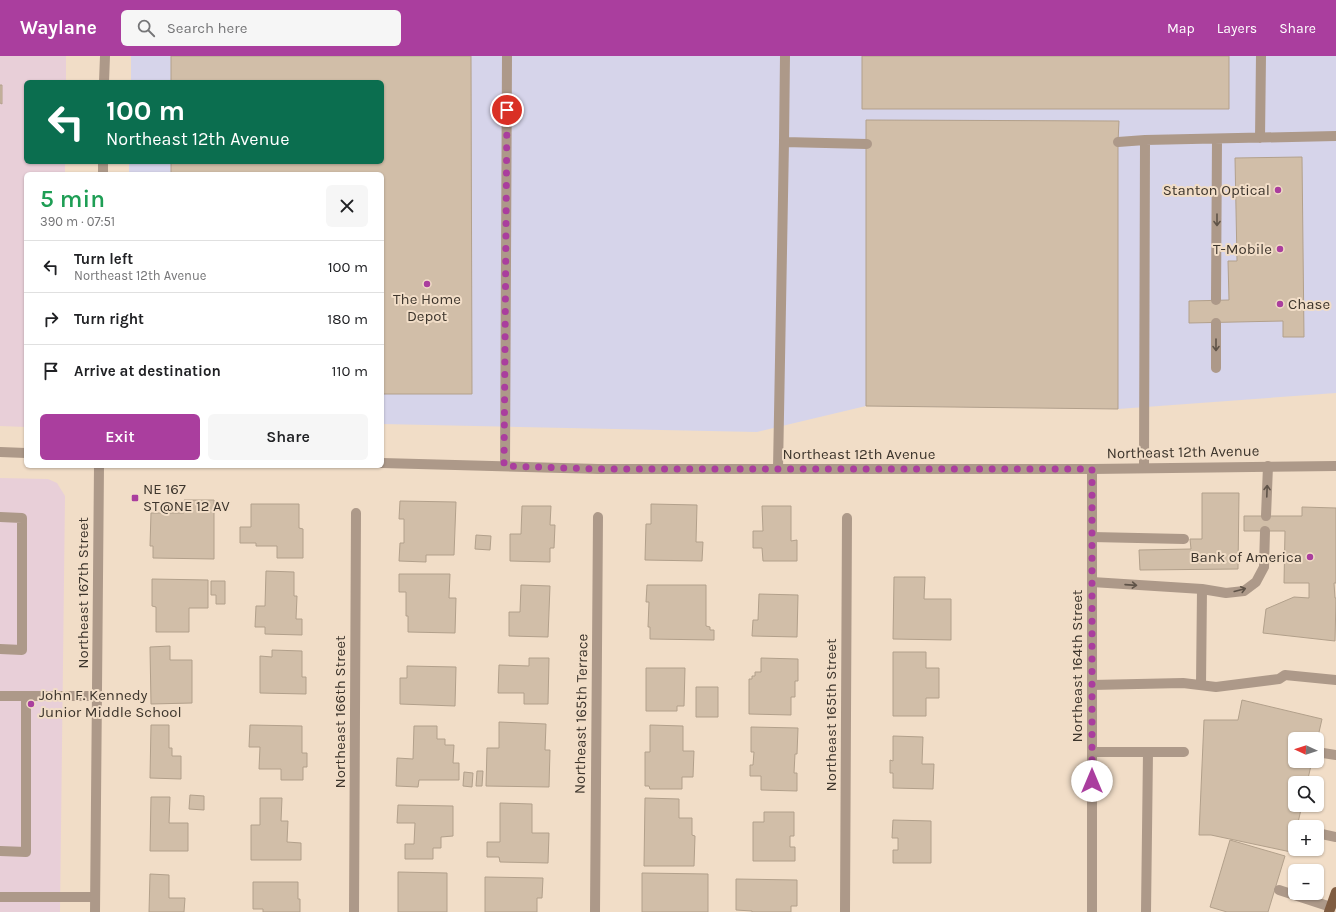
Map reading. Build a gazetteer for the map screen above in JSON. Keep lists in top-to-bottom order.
{
  "streets": {
    "street": [
      "Northeast 12th Avenue",
      "Northeast 167th Street",
      "Northeast 164th Street",
      "Northeast 166th Street",
      "Northeast 165th Terrace",
      "Northeast 165th Street"
    ]
  },
  "crossings": [
    ["Northeast 12th Avenue", "Northeast 164th Street"]
  ],
  "places": {
    "other": [
      "Stanton Optical",
      "T-Mobile",
      "The Home Depot",
      "Chase",
      "Bank of America",
      "John F. Kennedy Junior Middle School"
    ],
    "transit": ["NE 167 ST@NE 12 AV"]
  },
  "north": "left",
  "page": {
    "header": "Waylane",
    "search": "Search here",
    "nav": ["Map", "Layers", "Share"],
    "turn": ["100 m", "Northeast 12th Avenue"],
    "heading": ["5 min", "390 m · 07:51"],
    "list": [
      {
        "name": "Turn left",
        "note": "Northeast 12th Avenue",
        "value": "100 m"
      },
      {
        "name": "Turn right",
        "value": "180 m"
      },
      {
        "name": "Arrive at destination",
        "value": "110 m"
      }
    ],
    "buttons": ["Exit", "Share"],
    "map_buttons": ["+", "−"]
  }
}
